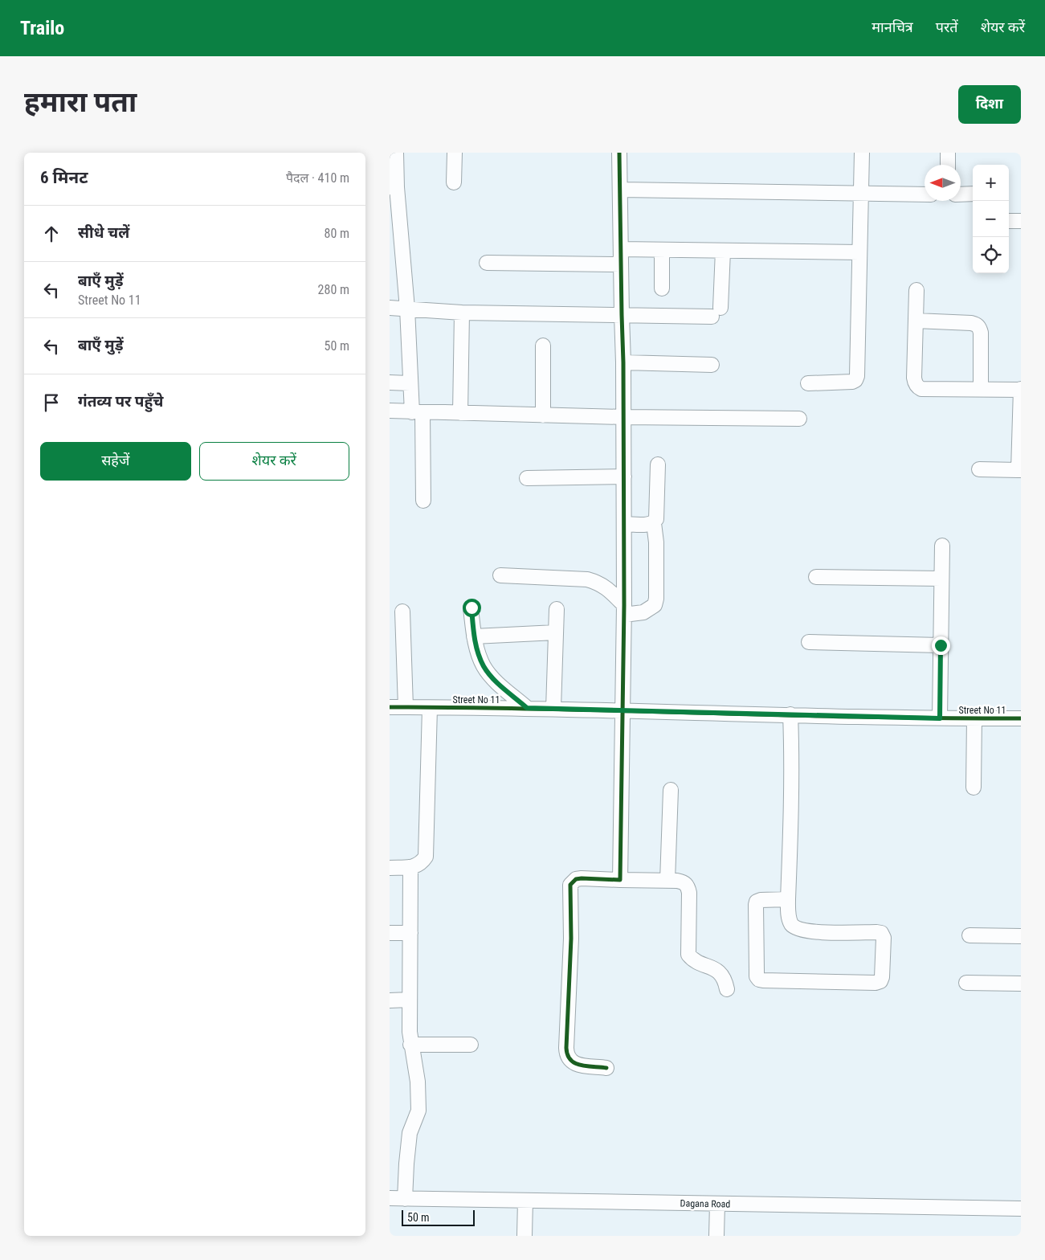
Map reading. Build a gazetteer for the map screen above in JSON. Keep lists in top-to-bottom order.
{
  "streets": {
    "street": ["Street No 11", "Dagana Road"]
  },
  "scale_bar": "50 m",
  "north": "left",
  "page": {
    "header": "Trailo",
    "nav": ["मानचित्र", "परतें", "शेयर करें"],
    "buttons": [
      "दिशा",
      ["सहेजें", "शेयर करें"]
    ],
    "title": "हमारा पता",
    "heading": ["6 मिनट", "पैदल · 410 m"],
    "map_buttons": ["+", "−"],
    "list": [
      ["सीधे चलें", "80 m"],
      ["बाएँ मुड़ें", "Street No 11", "280 m"],
      ["बाएँ मुड़ें", "50 m"],
      "गंतव्य पर पहुँचे"
    ],
    "scale": "50 m"
  }
}
